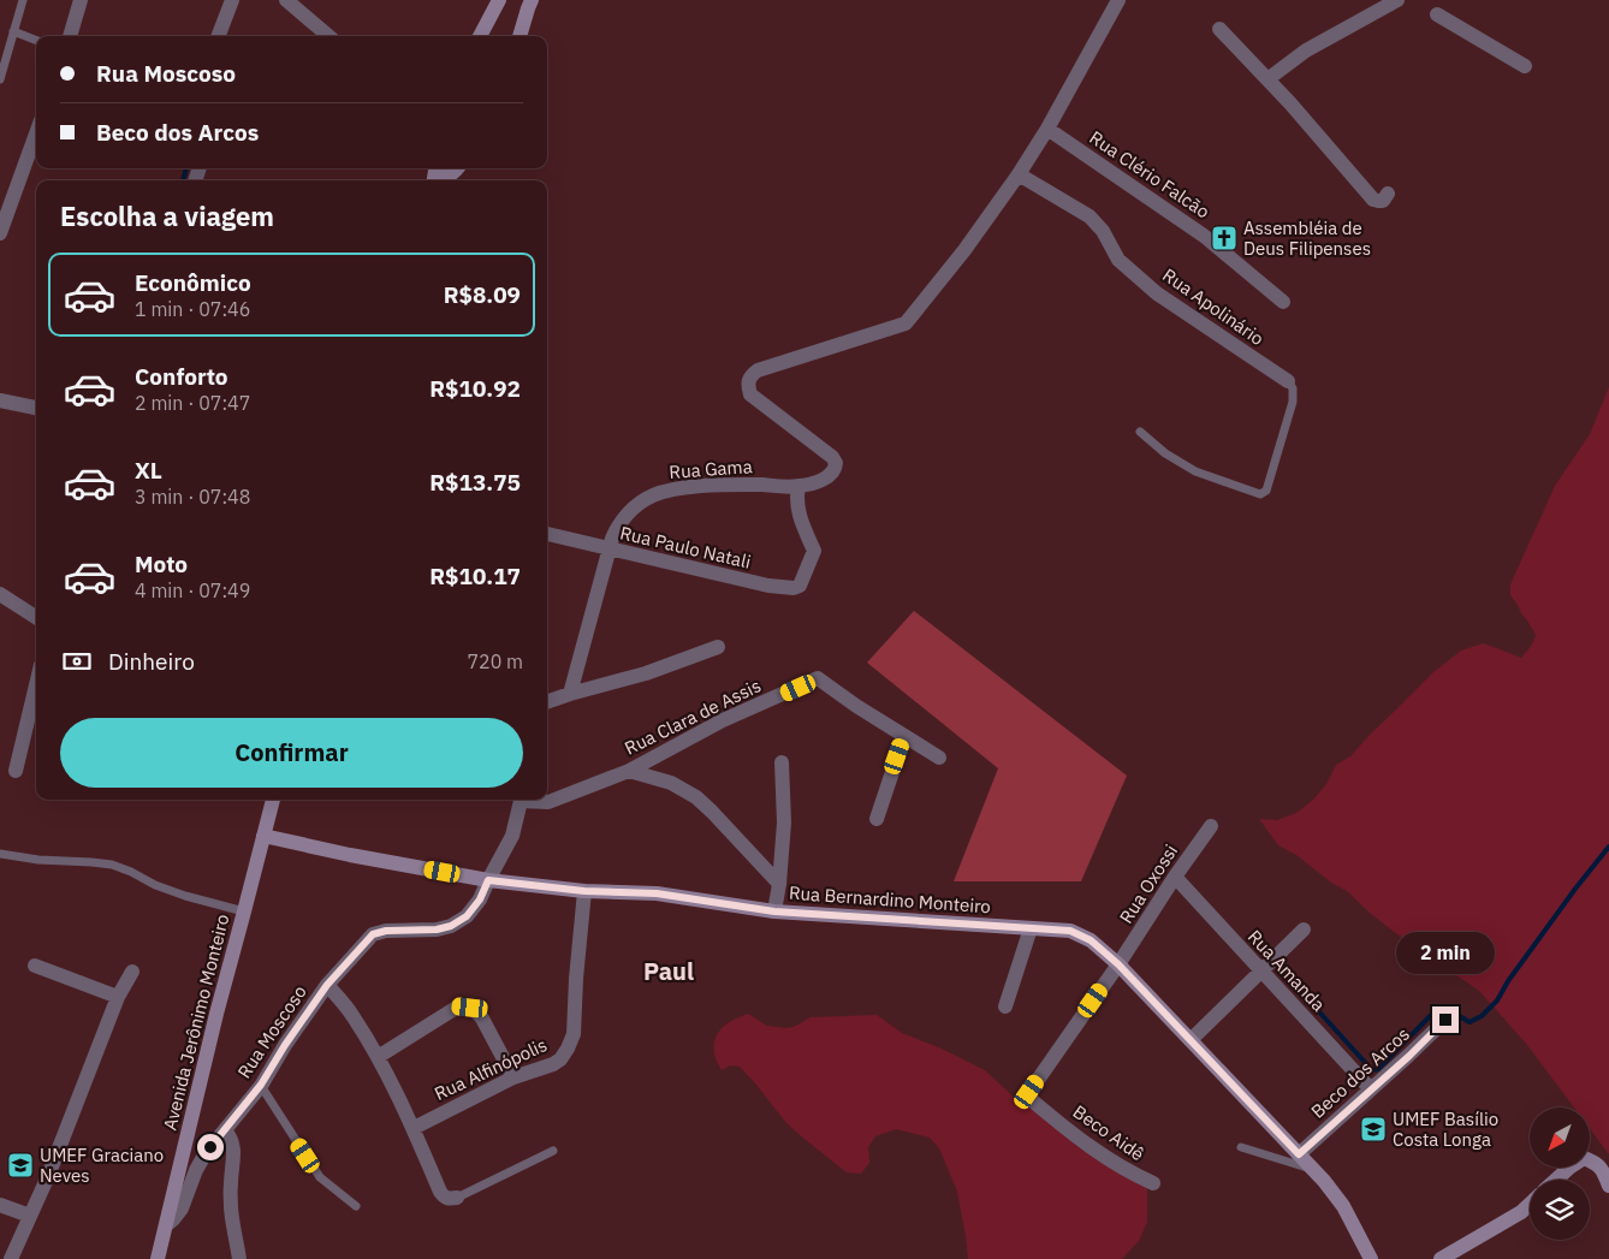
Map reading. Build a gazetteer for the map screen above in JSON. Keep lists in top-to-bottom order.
{
  "streets": {
    "street": [
      "Rua Clério Falcão",
      "Rua Apolinário",
      "Rua Gama",
      "Rua Paulo Natali",
      "Rua Clara de Assis",
      "Rua Oxossi",
      "Rua Bernardino Monteiro",
      "Rua Amanda",
      "Avenida Jerônimo Monteiro",
      "Rua Moscoso",
      "Rua Alfinópolis",
      "Beco dos Arcos",
      "Beco Aidê"
    ]
  },
  "crossings": [
    ["Rua Apolinário", "Rua Gama"],
    ["Rua Gama", "Rua Paulo Natali"],
    ["Rua Oxossi", "Rua Bernardino Monteiro"],
    ["Rua Oxossi", "Rua Amanda"],
    ["Rua Oxossi", "Beco Aidê"],
    ["Rua Bernardino Monteiro", "Avenida Jerônimo Monteiro"],
    ["Rua Bernardino Monteiro", "Rua Moscoso"],
    ["Rua Bernardino Monteiro", "Rua Alfinópolis"],
    ["Rua Bernardino Monteiro", "Beco dos Arcos"],
    ["Rua Bernardino Monteiro", "Beco Aidê"],
    ["Rua Amanda", "Beco dos Arcos"],
    ["Avenida Jerônimo Monteiro", "Rua Moscoso"]
  ],
  "districts": ["Paul"],
  "places": {
    "church": ["Assembléia de Deus Filipenses"],
    "school or university": ["UMEF Basílio Costa Longa", "UMEF Graciano Neves"]
  },
  "north": "bottom left",
  "page": {
    "banner": ["Rua Moscoso", "Beco dos Arcos"],
    "heading": "Escolha a viagem",
    "list": [
      {
        "name": "Econômico",
        "note": "1 min · 07:46",
        "value": "R$8.09"
      },
      {
        "name": "Conforto",
        "note": "2 min · 07:47",
        "value": "R$10.92"
      },
      {
        "name": "XL",
        "note": "3 min · 07:48",
        "value": "R$13.75"
      },
      {
        "name": "Moto",
        "note": "4 min · 07:49",
        "value": "R$10.17"
      }
    ],
    "pay": ["Dinheiro", "720 m"],
    "buttons": "Confirmar",
    "bubble": "2 min"
  }
}
